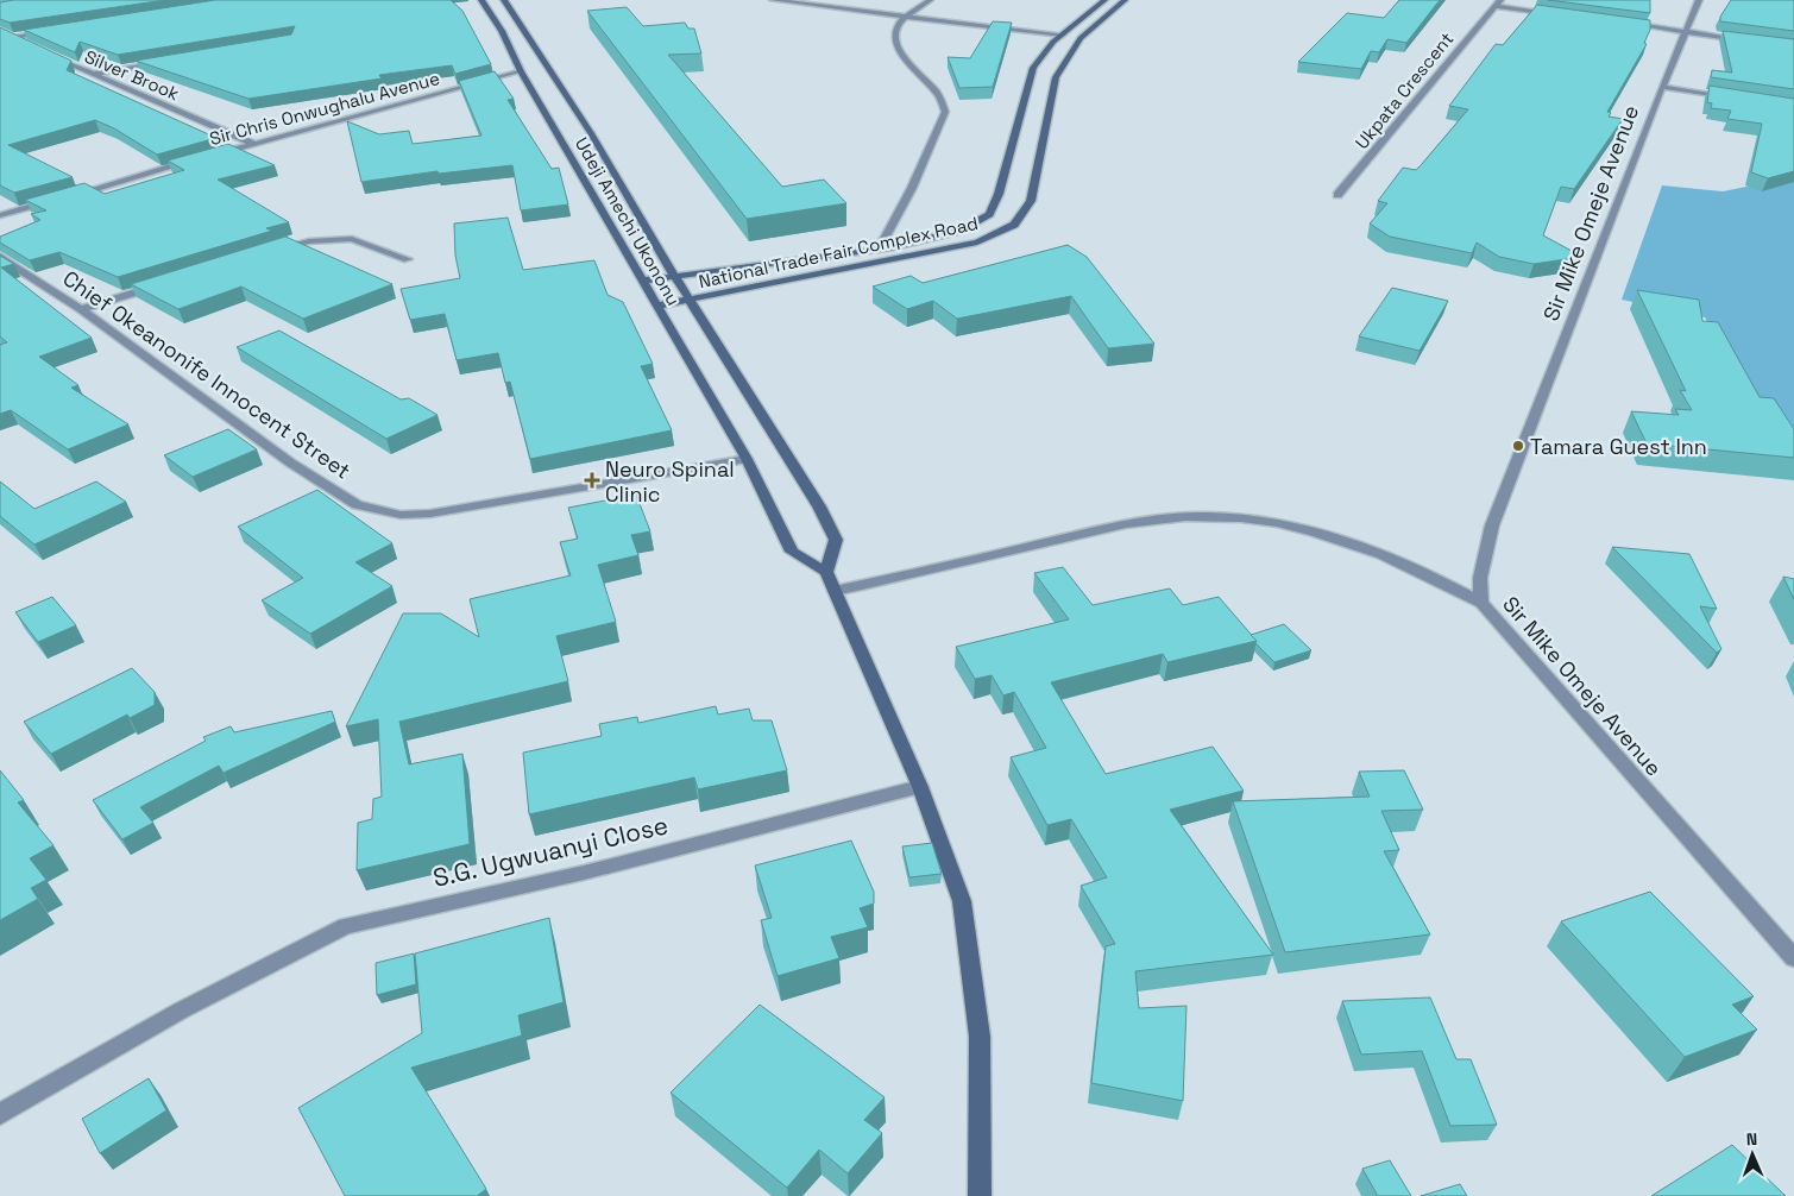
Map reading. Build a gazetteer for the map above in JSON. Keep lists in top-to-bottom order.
{
  "streets": {
    "main road": ["Udeji Amechi Ukononu", "National Trade Fair Complex Road"],
    "street": [
      "Silver Brook",
      "Ukpata Crescent",
      "Sir Chris Onwughalu Avenue",
      "Sir Mike Omeje Avenue",
      "Chief Okeanonife Innocent Street",
      "S.G. Ugwuanyi Close"
    ]
  },
  "crossings": [
    ["Silver Brook", "Sir Chris Onwughalu Avenue"],
    ["Sir Chris Onwughalu Avenue", "Udeji Amechi Ukononu"],
    ["Udeji Amechi Ukononu", "National Trade Fair Complex Road"],
    ["Udeji Amechi Ukononu", "Chief Okeanonife Innocent Street"]
  ],
  "places": {
    "other": ["Tamara Guest Inn"],
    "health": ["Neuro Spinal Clinic"]
  },
  "north": "top"
}
